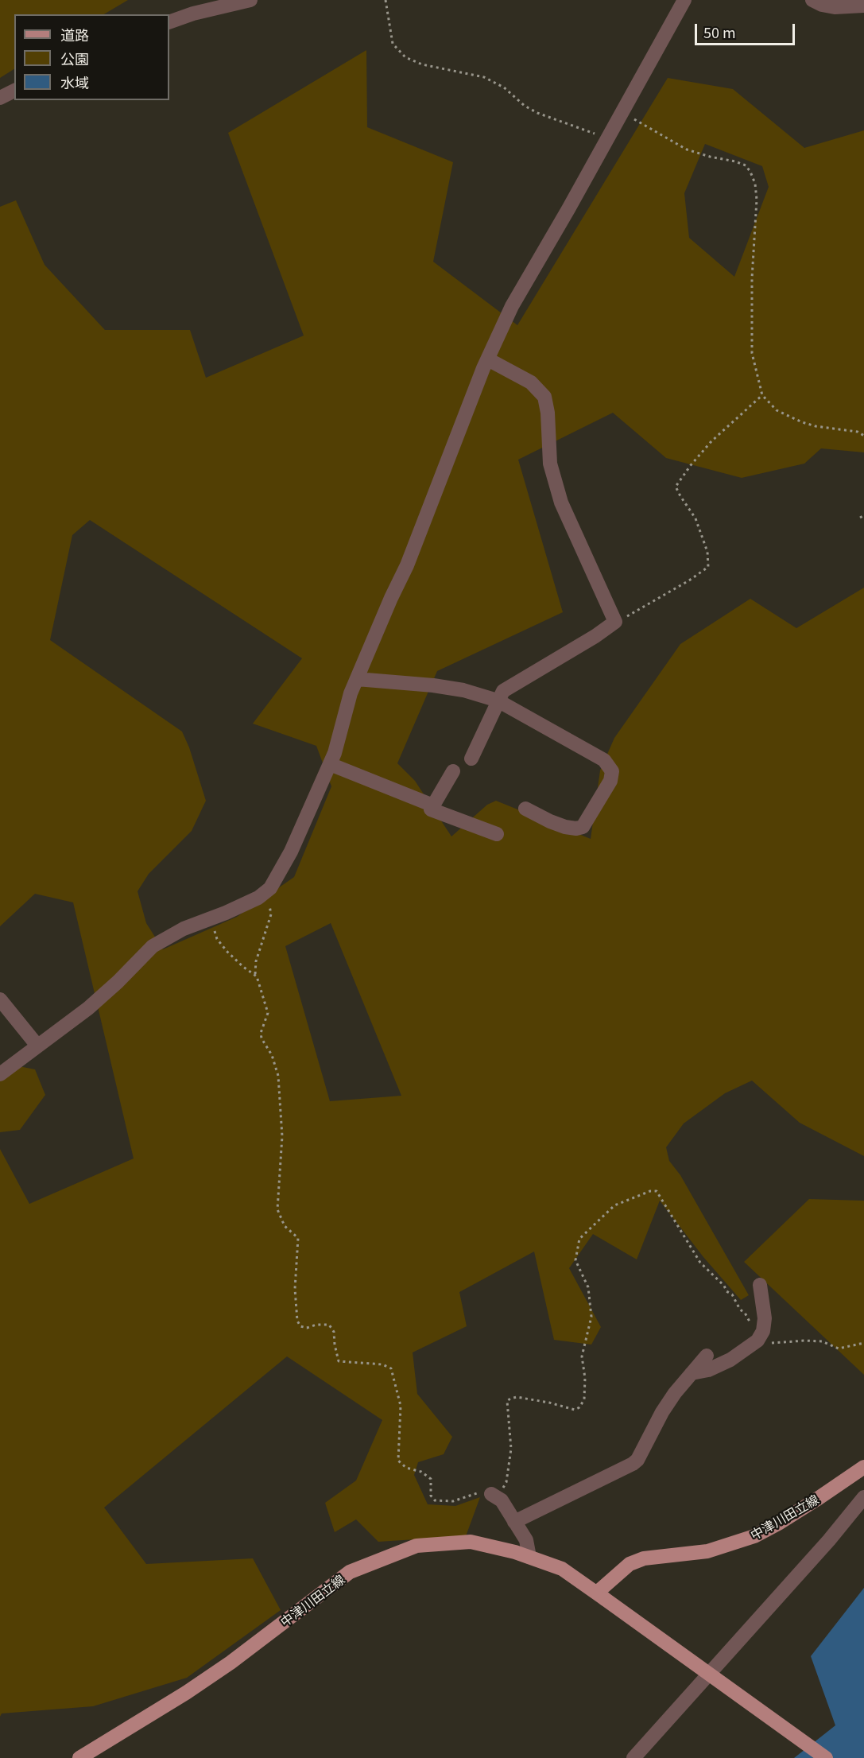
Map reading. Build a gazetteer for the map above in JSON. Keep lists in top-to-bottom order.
{
  "streets": {
    "main road": ["中津川田立線"]
  },
  "legend": ["道路", "公園", "水域"],
  "scale_bar": "50 m"
}
